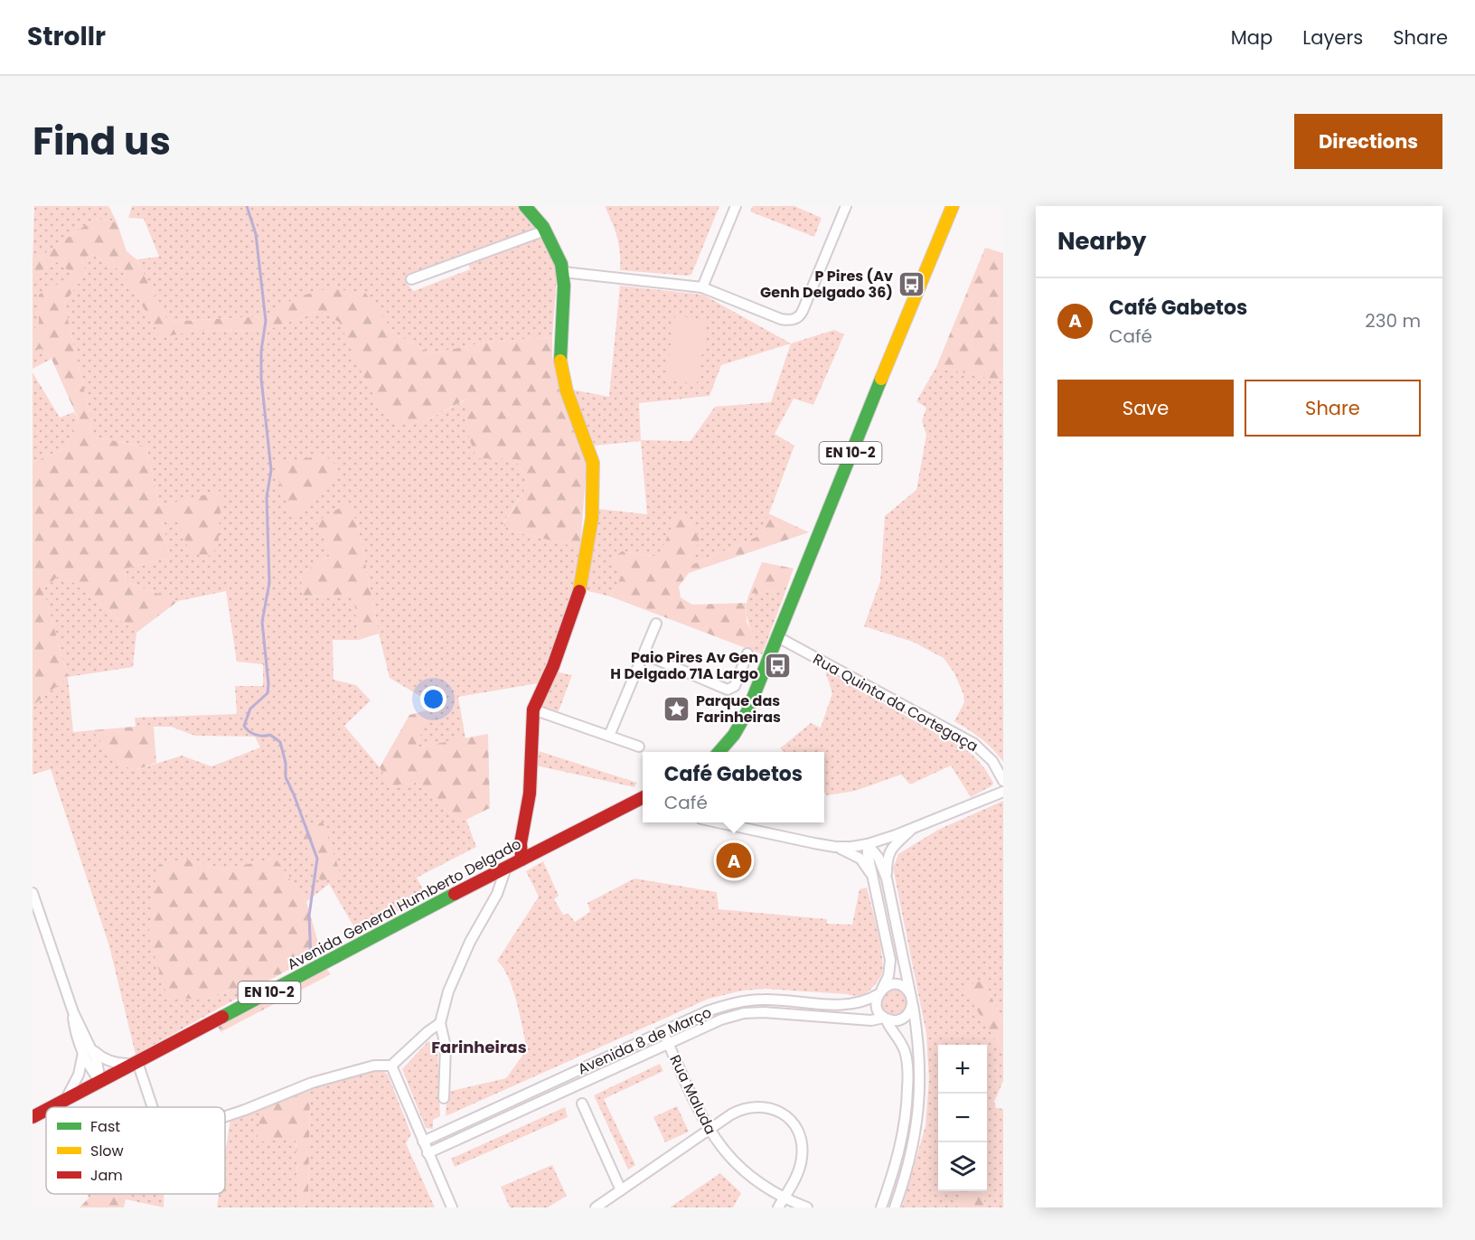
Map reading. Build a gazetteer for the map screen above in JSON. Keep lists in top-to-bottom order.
{
  "streets": {
    "main road": ["EN 10-2", "Avenida General Humberto Delgado"],
    "street": ["Rua Quinta da Cortegaça", "Avenida 8 de Março", "Rua Maluda"]
  },
  "crossings": [
    ["EN 10-2", "Rua Quinta da Cortegaça"],
    ["Avenida 8 de Março", "Rua Maluda"]
  ],
  "districts": ["Farinheiras"],
  "places": {
    "bus stop": ["P Pires (Av Genh Delgado 36)", "Paio Pires Av Gen H Delgado 71A Largo"],
    "place": ["Parque das Farinheiras"]
  },
  "legend": ["Fast", "Slow", "Jam"],
  "page": {
    "header": "Strollr",
    "nav": ["Map", "Layers", "Share"],
    "title": "Find us",
    "buttons": [
      "Directions",
      ["Save", "Share"]
    ],
    "heading": "Nearby",
    "list": [
      {
        "mark": "A",
        "name": "Café Gabetos",
        "note": "Café",
        "value": "230 m"
      }
    ],
    "popup": ["Café Gabetos", "Café"],
    "pins": "A",
    "map_buttons": ["+", "−"]
  }
}
